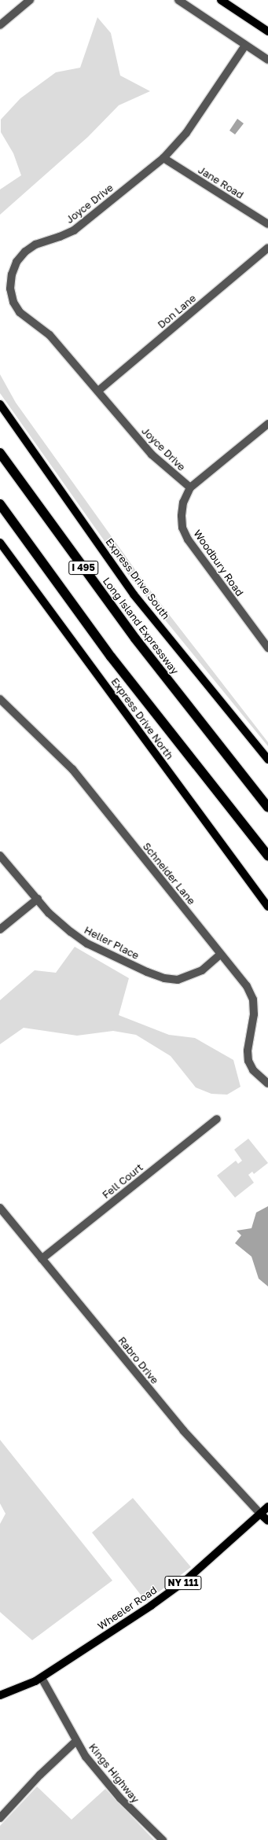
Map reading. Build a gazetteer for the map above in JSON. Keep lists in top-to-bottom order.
{
  "streets": {
    "highway": ["I 495", "Long Island Expressway"],
    "main road": [
      "Express Drive South",
      "Express Drive North",
      "Rabro Drive",
      "NY 111",
      "Wheeler Road"
    ],
    "street": [
      "Jane Road",
      "Joyce Drive",
      "Don Lane",
      "Woodbury Road",
      "Schneider Lane",
      "Heller Place",
      "Fell Court",
      "Kings Highway"
    ]
  },
  "crossings": [
    ["Jane Road", "Joyce Drive"],
    ["Joyce Drive", "Don Lane"],
    ["Joyce Drive", "Woodbury Road"],
    ["Schneider Lane", "Heller Place"],
    ["Fell Court", "Rabro Drive"],
    ["Rabro Drive", "Wheeler Road"],
    ["Wheeler Road", "Kings Highway"]
  ]
}
